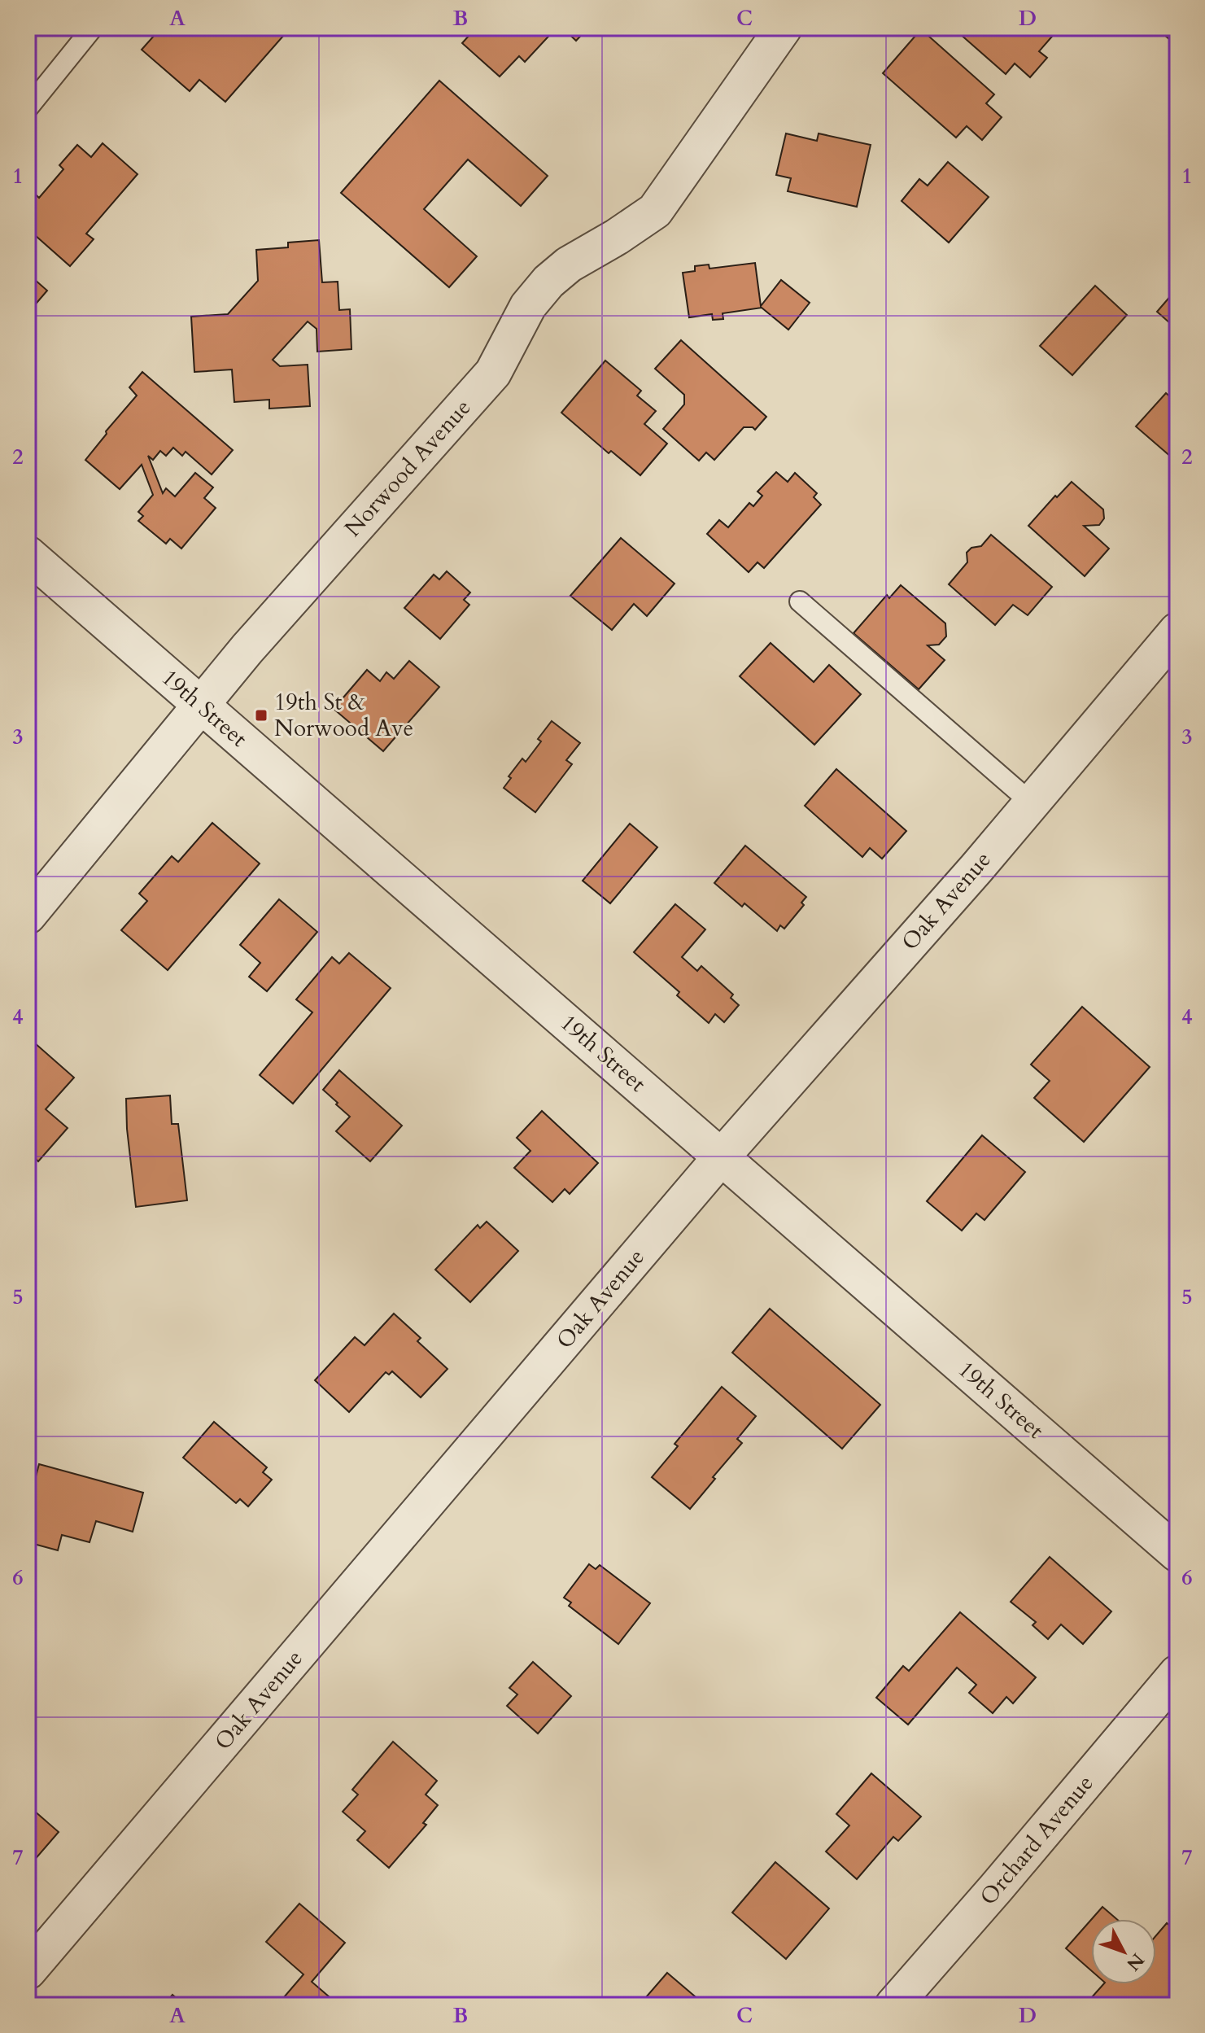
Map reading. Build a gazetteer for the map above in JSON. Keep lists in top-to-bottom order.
{
  "streets": {
    "street": [
      "Norwood Avenue",
      "19th Street",
      "Oak Avenue",
      "Orchard Avenue"
    ]
  },
  "crossings": [
    ["Norwood Avenue", "19th Street"],
    ["19th Street", "Oak Avenue"]
  ],
  "places": {
    "transit": ["19th St & Norwood Ave"]
  },
  "north": "bottom right",
  "grid": {
    "columns": [
      "A",
      "B",
      "C",
      "D"
    ],
    "rows": [
      "1",
      "2",
      "3",
      "4",
      "5",
      "6",
      "7"
    ]
  }
}
